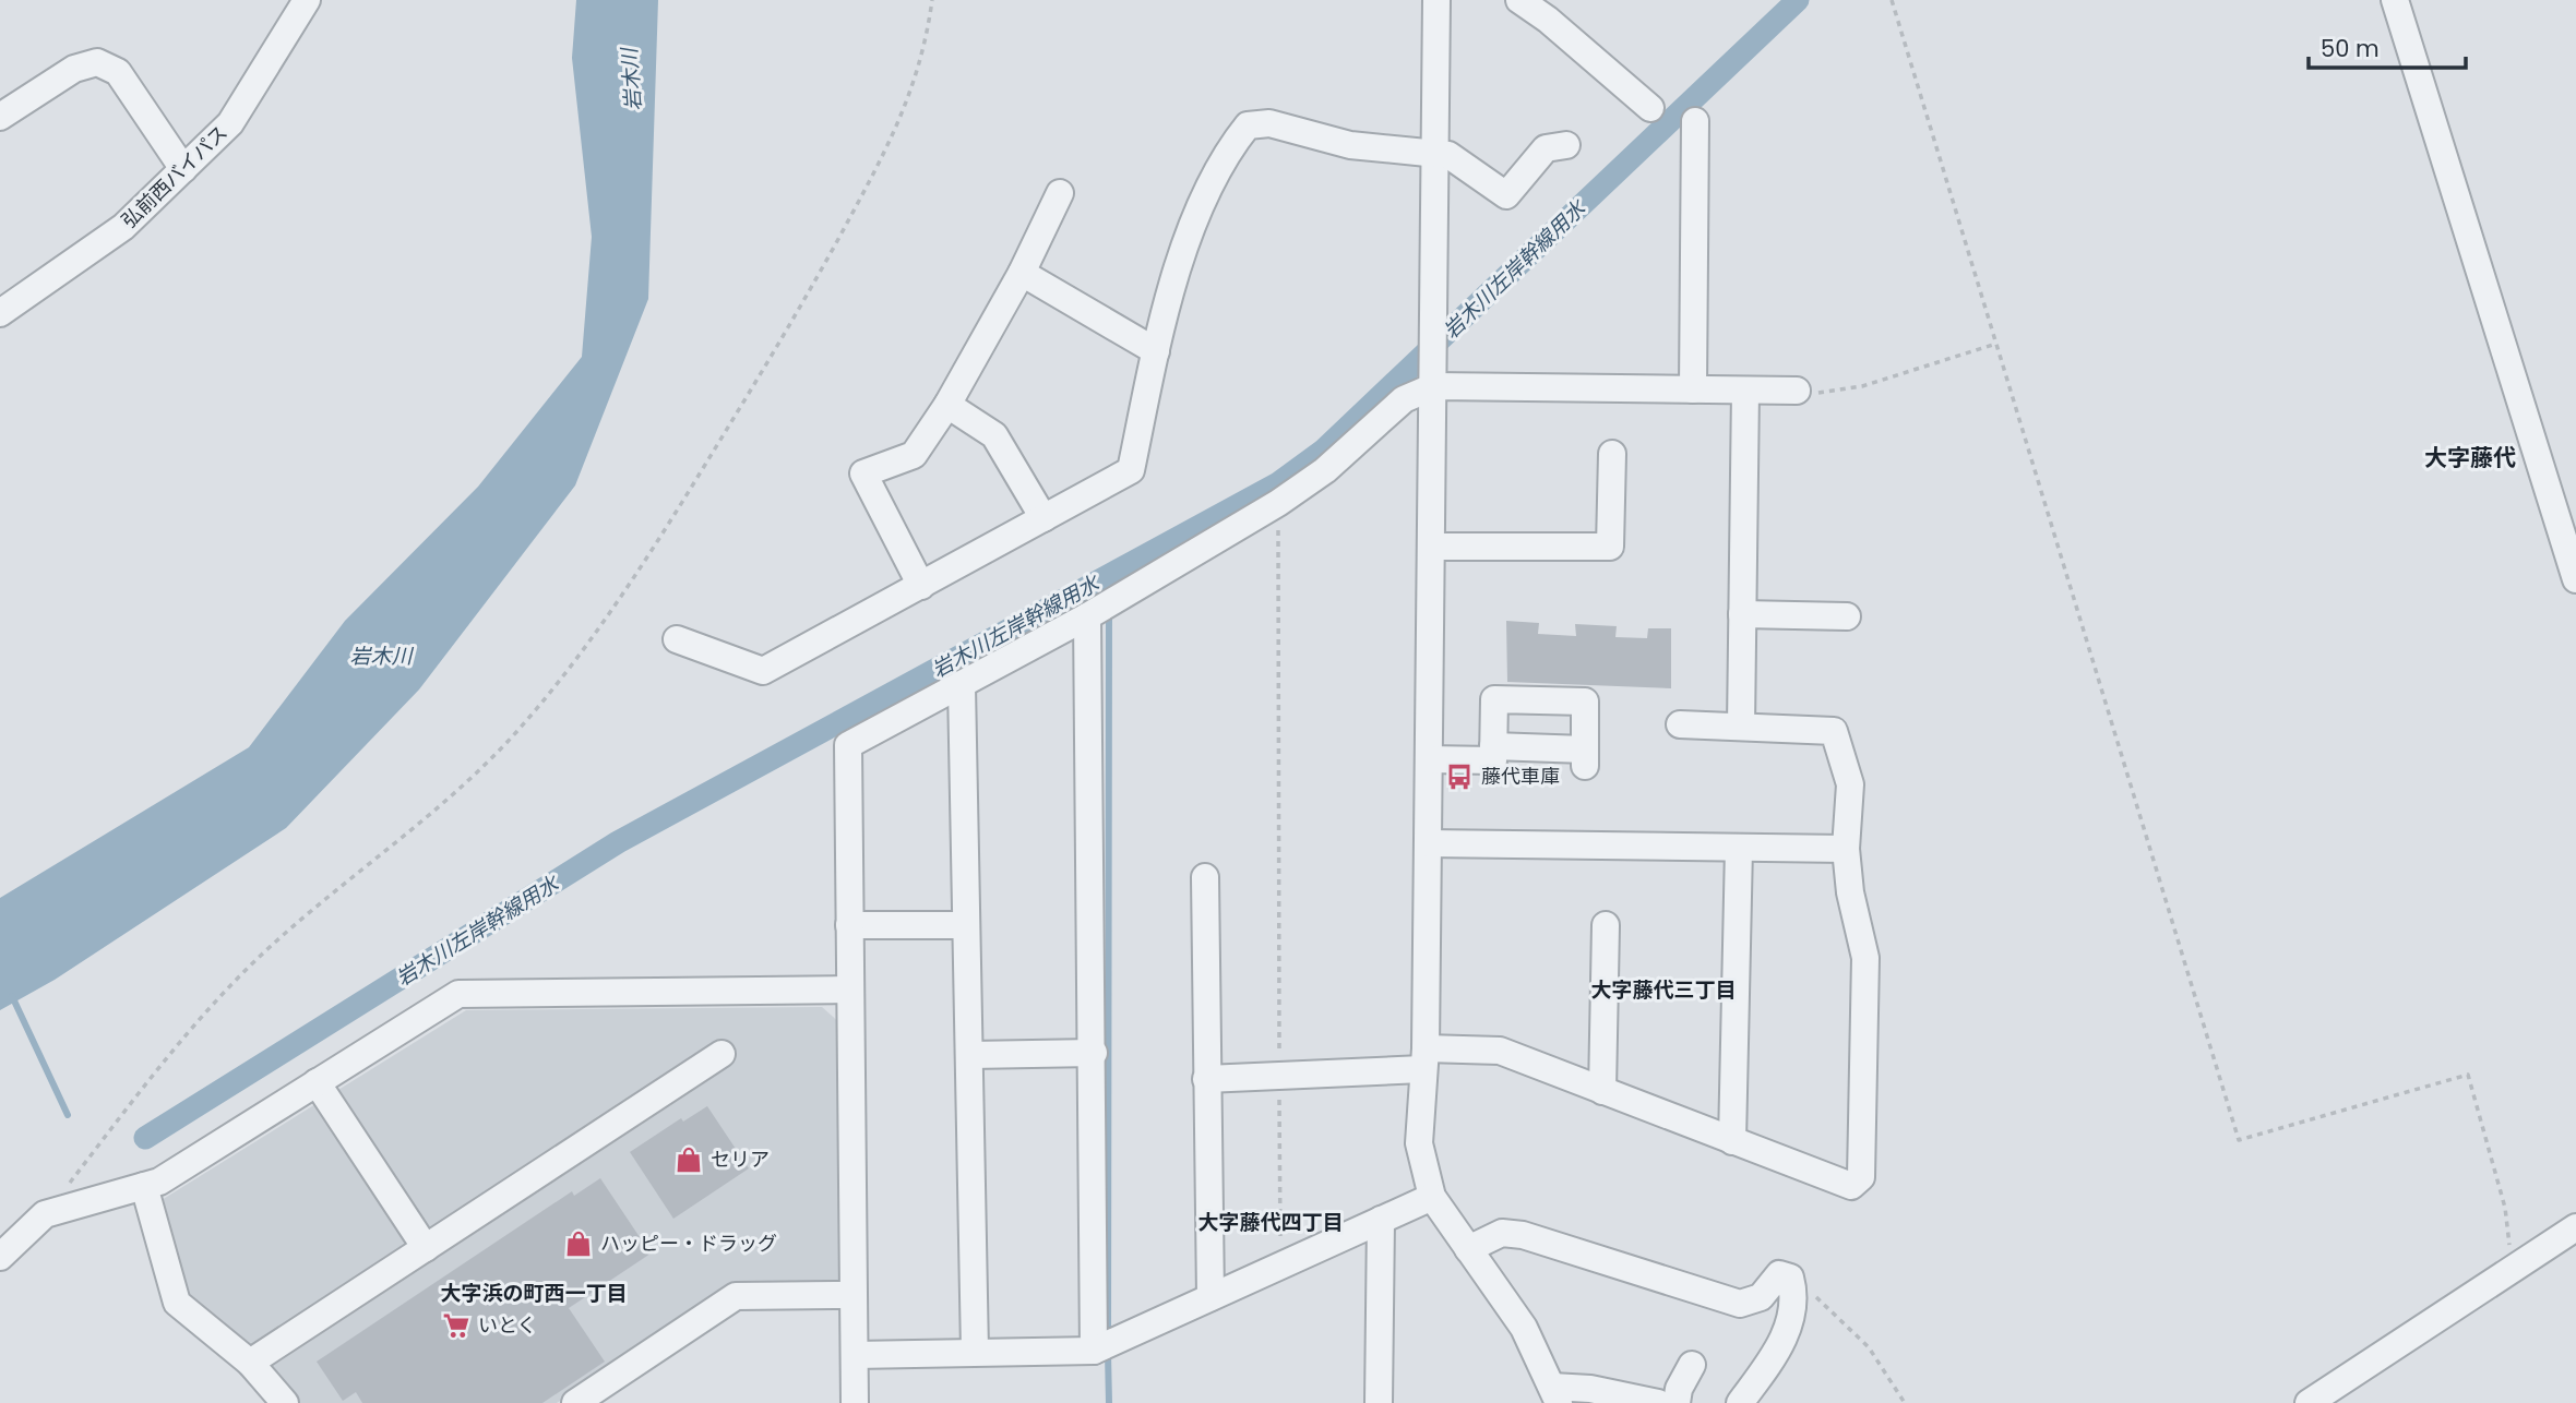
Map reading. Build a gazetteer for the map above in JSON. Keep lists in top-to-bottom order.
{
  "streets": {
    "street": ["弘前西バイパス"]
  },
  "districts": [
    "大字藤代",
    "大字藤代三丁目",
    "大字藤代四丁目",
    "大字浜の町西一丁目"
  ],
  "water": ["岩木川", "岩木川左岸幹線用水"],
  "places": {
    "bus stop": ["藤代車庫"],
    "shop": ["セリア", "ハッピー・ドラッグ"],
    "supermarket": ["いとく"]
  },
  "scale_bar": "50 m"
}
